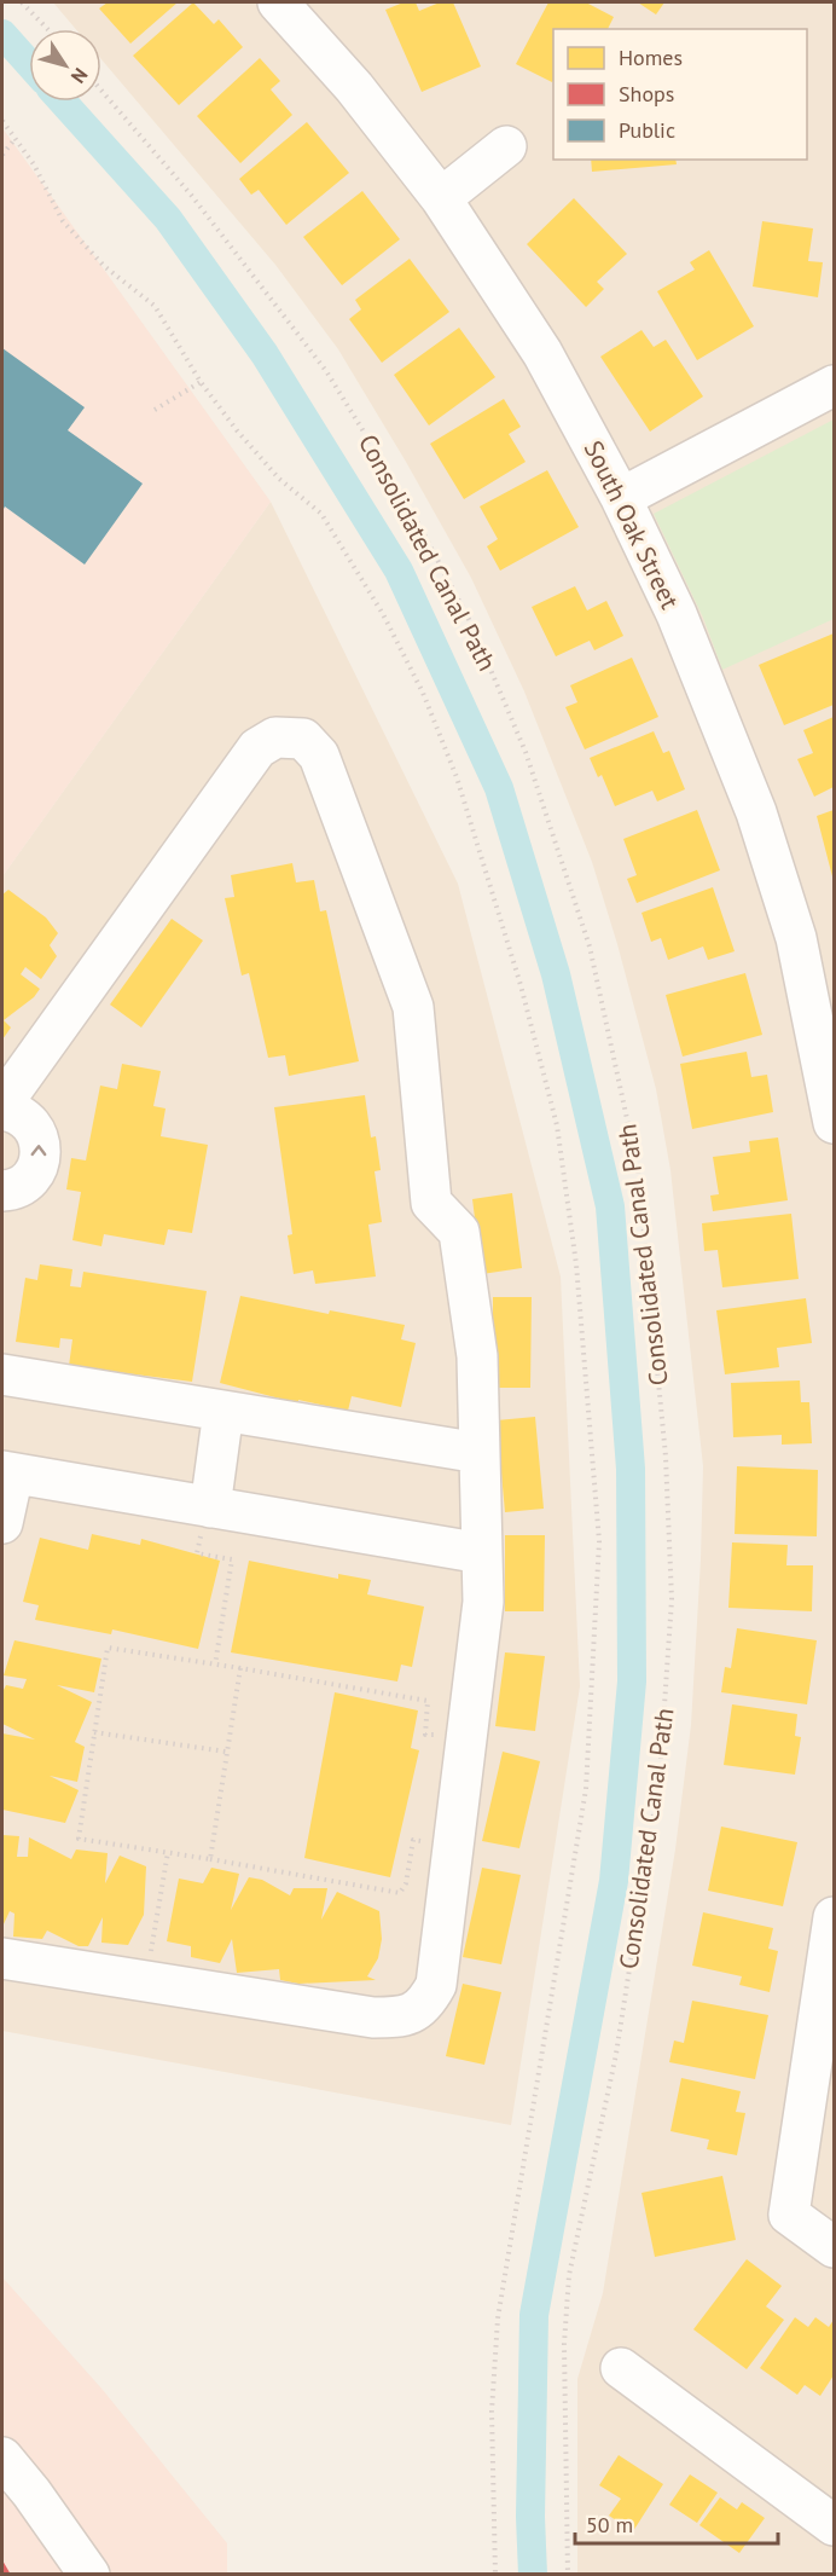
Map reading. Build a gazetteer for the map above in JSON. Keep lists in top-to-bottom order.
{
  "streets": {
    "street": ["South Oak Street"],
    "path": ["Consolidated Canal Path"]
  },
  "legend": ["Homes", "Shops", "Public"],
  "scale_bar": "50 m",
  "north": "bottom right"
}
